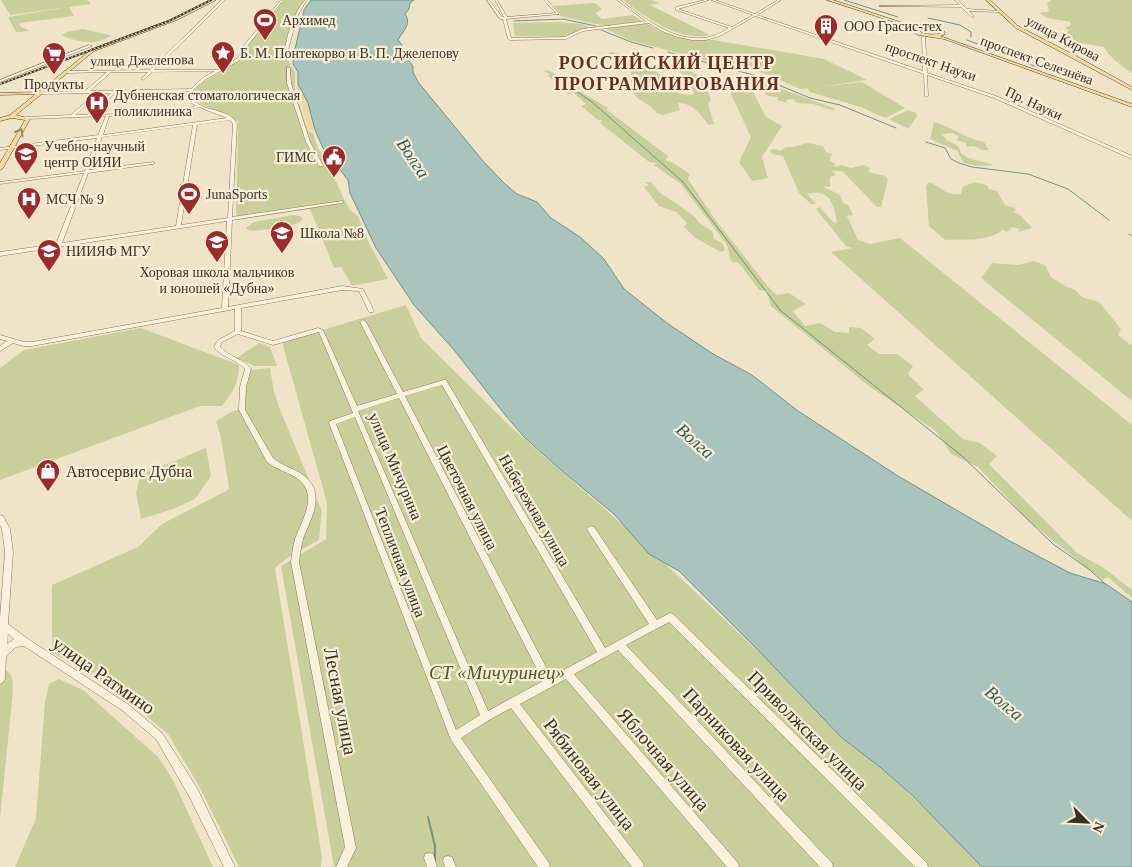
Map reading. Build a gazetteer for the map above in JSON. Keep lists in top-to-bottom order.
{
  "streets": {
    "main road": ["улица Кирова", "проспект Селезнёва"],
    "street": [
      "улица Джелепова",
      "проспект Науки",
      "Пр. Науки",
      "улица Мичурина",
      "Цветочная улица",
      "Набережная улица",
      "Тепличная улица",
      "улица Ратмино",
      "Лесная улица",
      "Приволжская улица",
      "Парниковая улица",
      "Яблочная улица",
      "Рябиновая улица"
    ]
  },
  "crossings": [
    ["проспект Науки", "Пр. Науки"],
    ["улица Мичурина", "Тепличная улица"],
    ["улица Мичурина", "Лесная улица"],
    ["Цветочная улица", "Набережная улица"]
  ],
  "districts": ["РОССИЙСКИЙ ЦЕНТР ПРОГРАММИРОВАНИЯ"],
  "water": ["Волга"],
  "parks": ["СТ «Мичуринец»"],
  "places": {
    "sports": ["Архимед", "JunaSports"],
    "building": ["ООО Грасис-тех"],
    "place": ["Б. М. Понтекорво и В. П. Джелепову"],
    "supermarket": ["Продукты"],
    "hospital": ["Дубненская стоматологическая поликлиника", "МСЧ № 9"],
    "school or university": [
      "Учебно-научный центр ОИЯИ",
      "Школа №8",
      "Хоровая школа мальчиков и юношей «Дубна»",
      "НИИЯФ МГУ"
    ],
    "public building": ["ГИМС"],
    "shop": ["Автосервис Дубна"]
  },
  "north": "bottom right"
}
